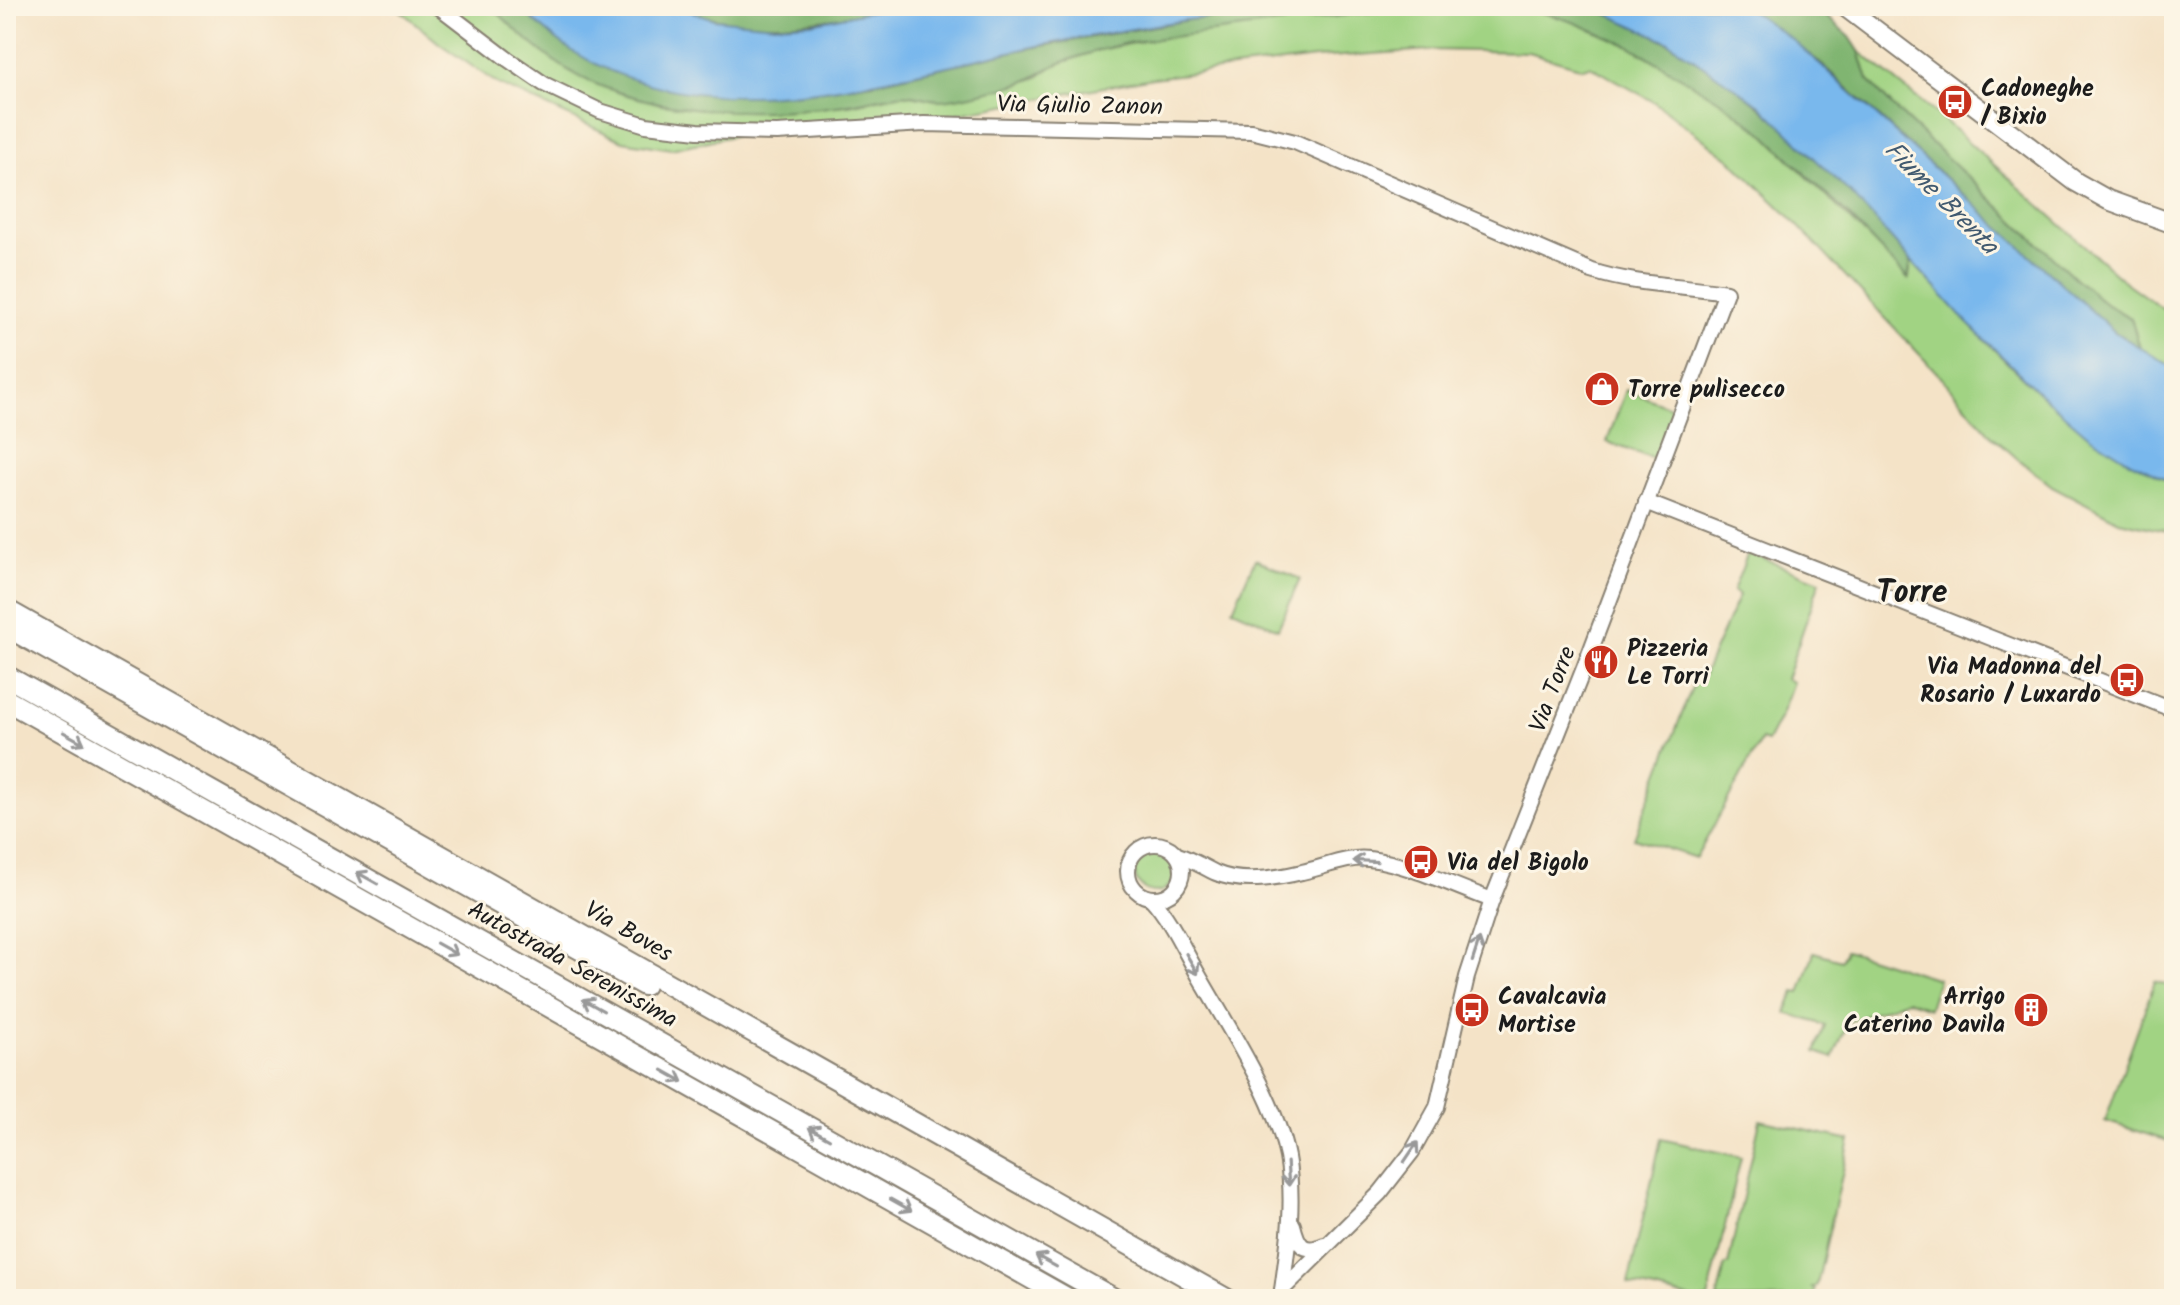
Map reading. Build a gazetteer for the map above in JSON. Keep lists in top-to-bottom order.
{
  "streets": {
    "highway": ["Via Boves", "Autostrada Serenissima"],
    "street": ["Via Giulio Zanon", "Via Torre"]
  },
  "crossings": [
    ["Via Giulio Zanon", "Via Torre"]
  ],
  "one_way": ["Via Torre"],
  "districts": ["Torre"],
  "water": ["Fiume Brenta"],
  "places": {
    "bus stop": [
      "Cadoneghe / Bixio",
      "Via Madonna del Rosario / Luxardo",
      "Via del Bigolo",
      "Cavalcavia Mortise"
    ],
    "shop": ["Torre pulisecco"],
    "restaurant": ["Pizzeria Le Torri"],
    "building": ["Arrigo Caterino Davila"]
  }
}
